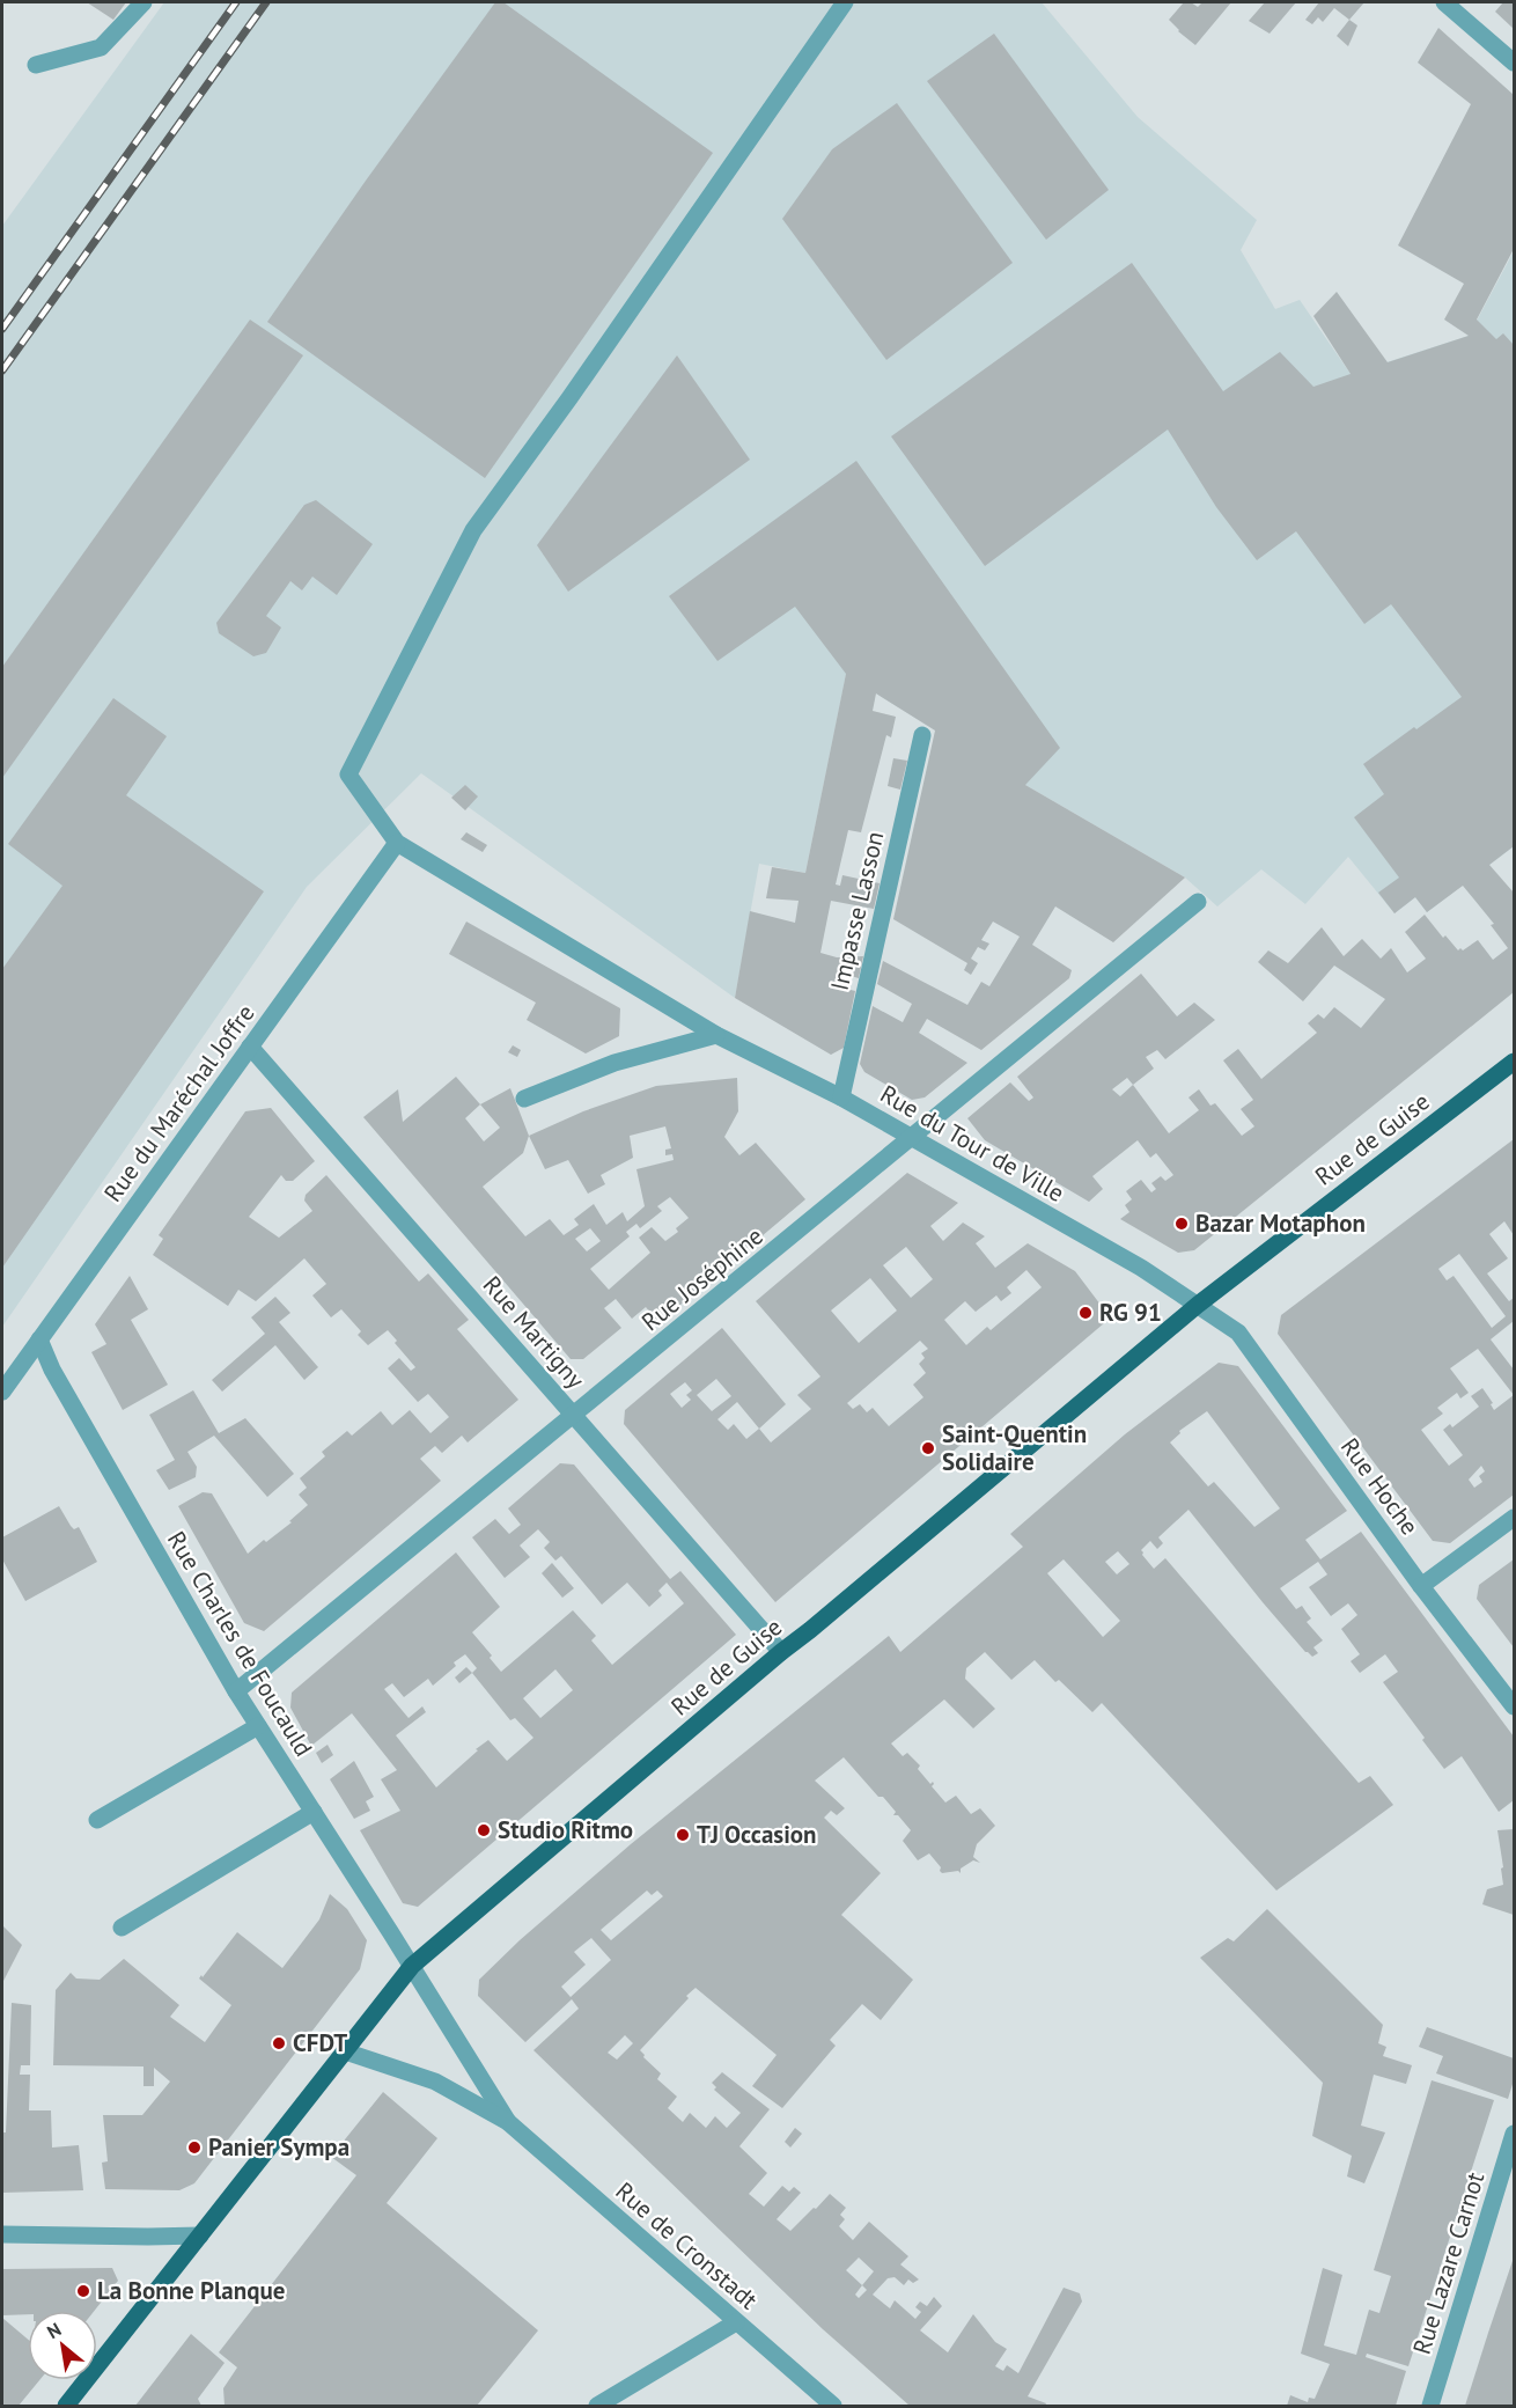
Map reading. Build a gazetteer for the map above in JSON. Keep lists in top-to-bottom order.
{
  "streets": {
    "main road": ["Rue de Guise"],
    "street": [
      "Impasse Lasson",
      "Rue du Maréchal Joffre",
      "Rue du Tour de Ville",
      "Rue Joséphine",
      "Rue Martigny",
      "Rue Hoche",
      "Rue Charles de Foucauld",
      "Rue de Cronstadt",
      "Rue Lazare Carnot"
    ]
  },
  "crossings": [
    ["Impasse Lasson", "Rue du Tour de Ville"],
    ["Rue du Maréchal Joffre", "Rue du Tour de Ville"],
    ["Rue du Maréchal Joffre", "Rue Martigny"],
    ["Rue du Maréchal Joffre", "Rue Charles de Foucauld"],
    ["Rue de Guise", "Rue du Tour de Ville"],
    ["Rue de Guise", "Rue Martigny"],
    ["Rue de Guise", "Rue Hoche"],
    ["Rue de Guise", "Rue Charles de Foucauld"],
    ["Rue de Guise", "Rue de Cronstadt"],
    ["Rue du Tour de Ville", "Rue Joséphine"],
    ["Rue du Tour de Ville", "Rue Hoche"],
    ["Rue Joséphine", "Rue Martigny"],
    ["Rue Joséphine", "Rue Charles de Foucauld"],
    ["Rue Charles de Foucauld", "Rue de Cronstadt"]
  ],
  "places": [
    "Bazar Motaphon",
    "RG 91",
    "Saint-Quentin Solidaire",
    "Studio Ritmo",
    "TJ Occasion",
    "CFDT",
    "Panier Sympa",
    "La Bonne Planque"
  ],
  "north": "top left"
}
